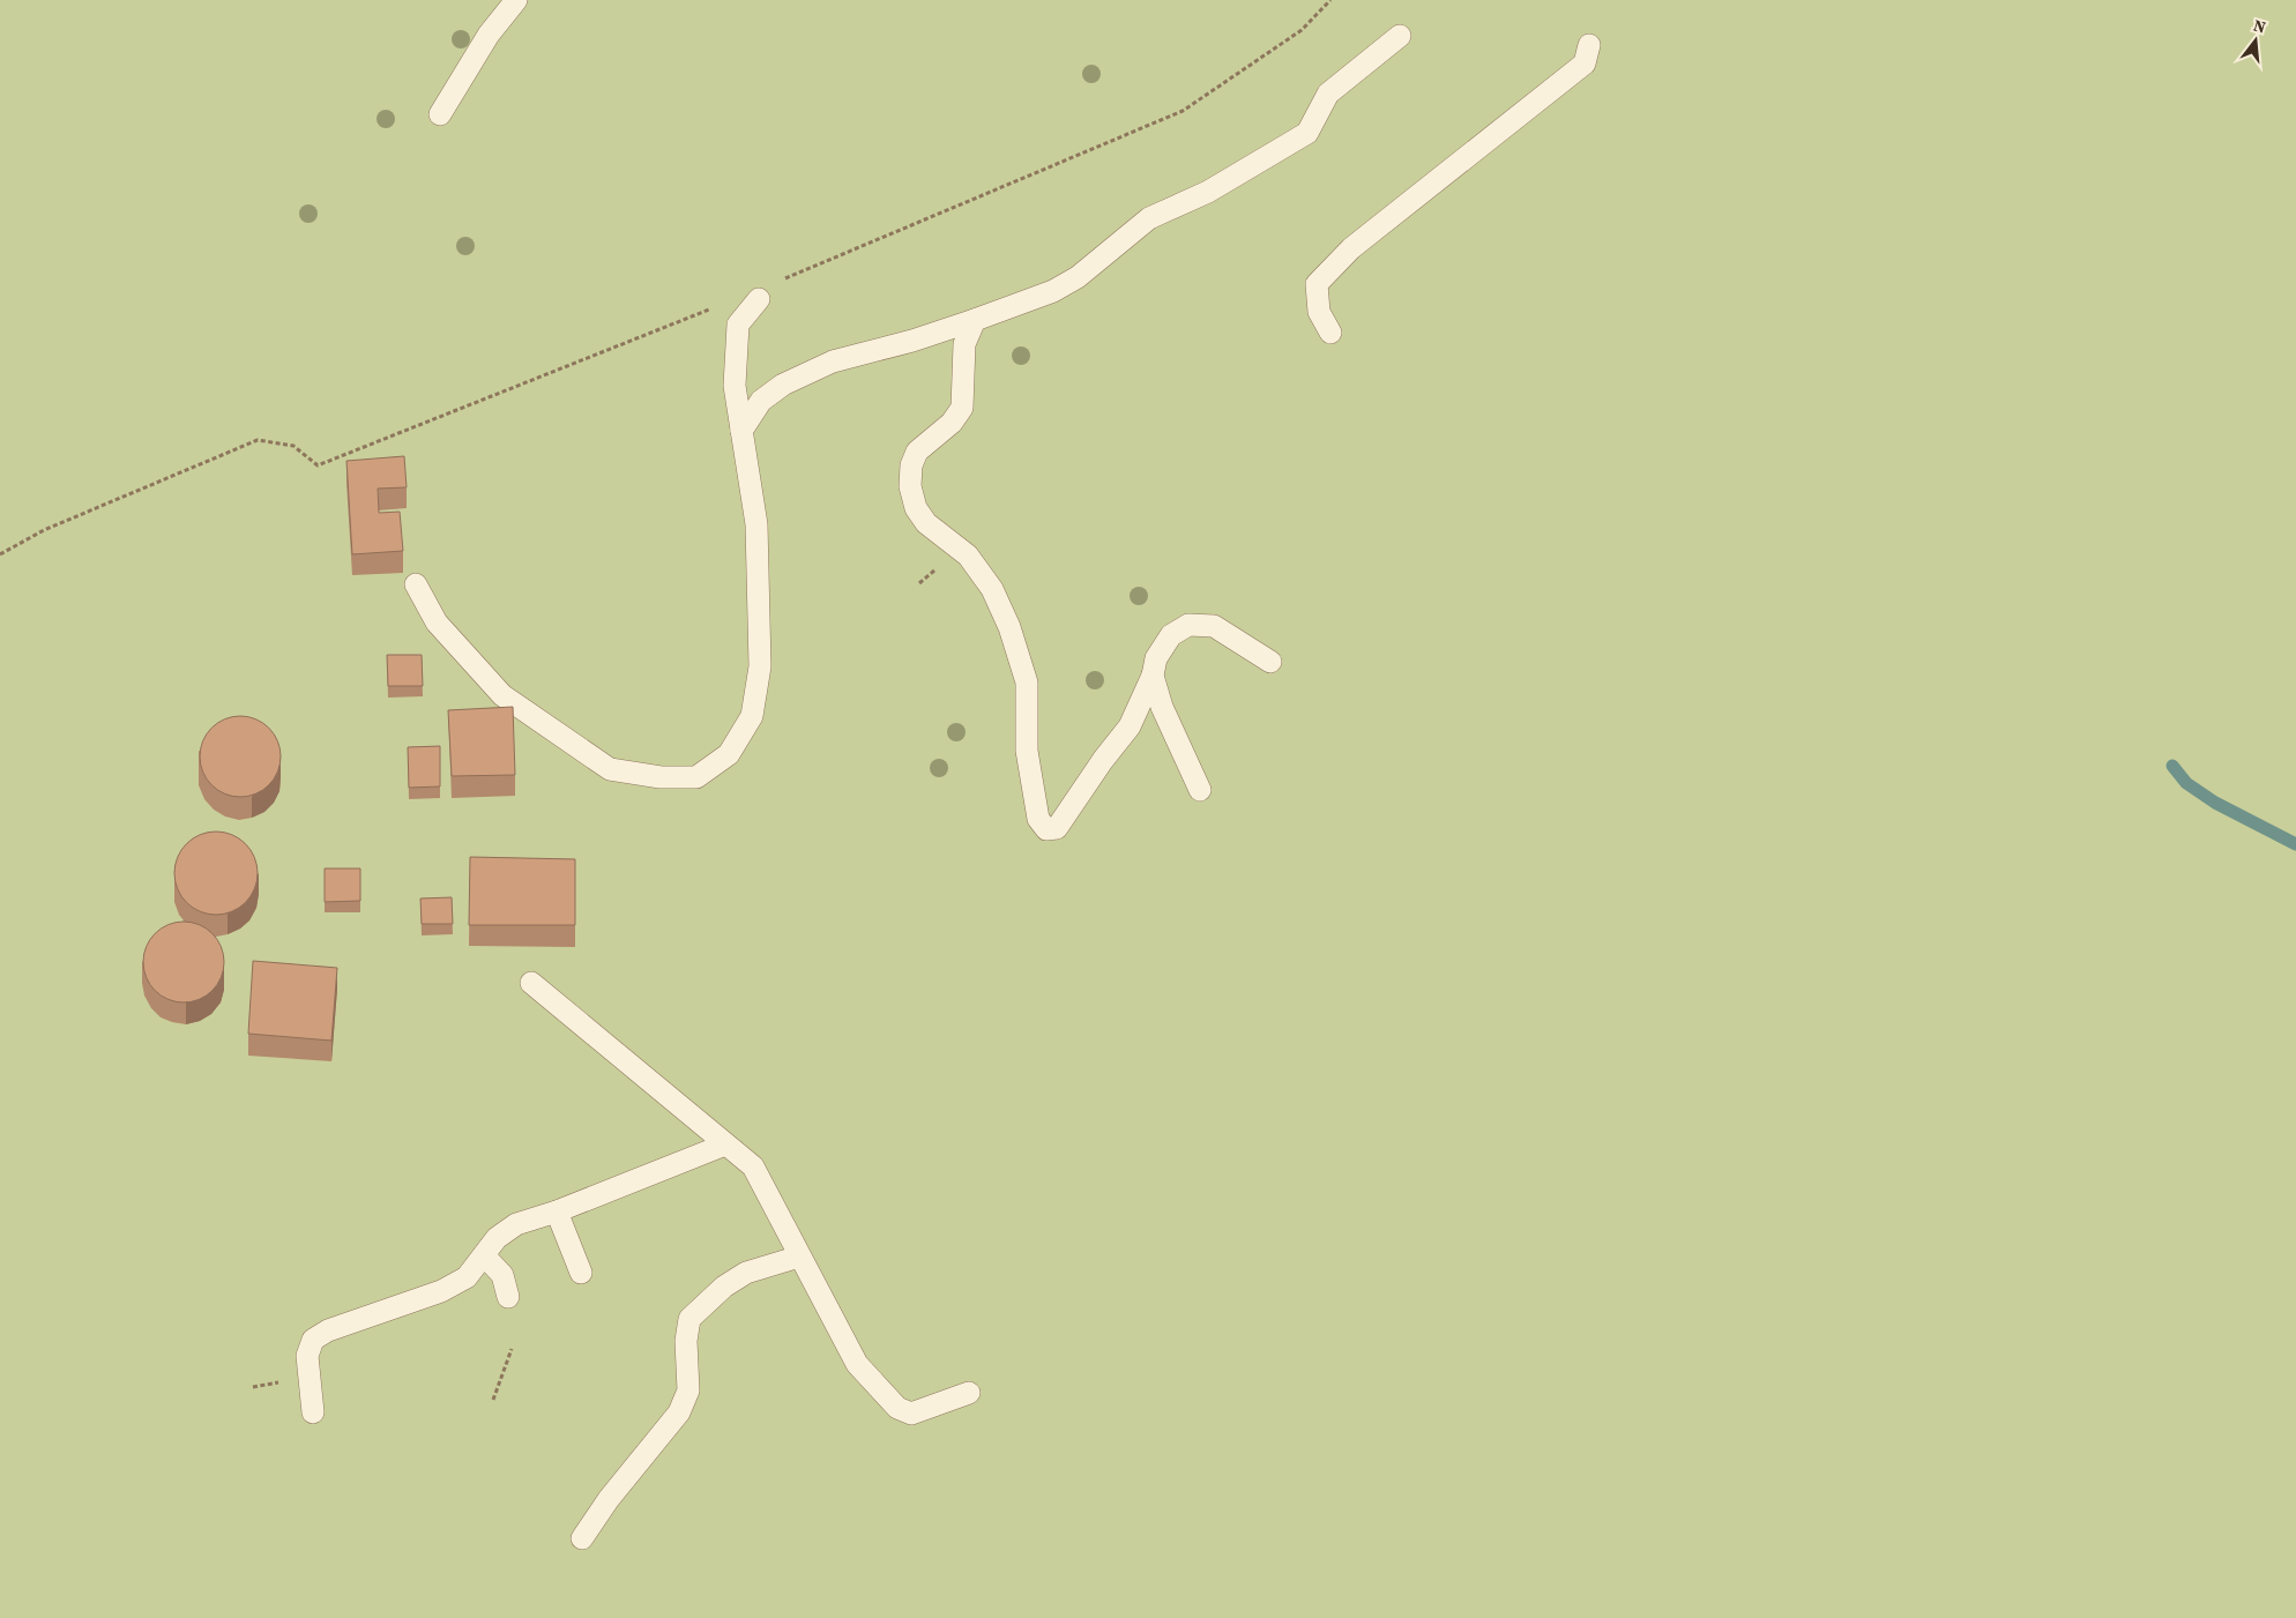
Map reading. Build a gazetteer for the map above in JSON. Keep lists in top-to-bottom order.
{
  "north": "top"
}
